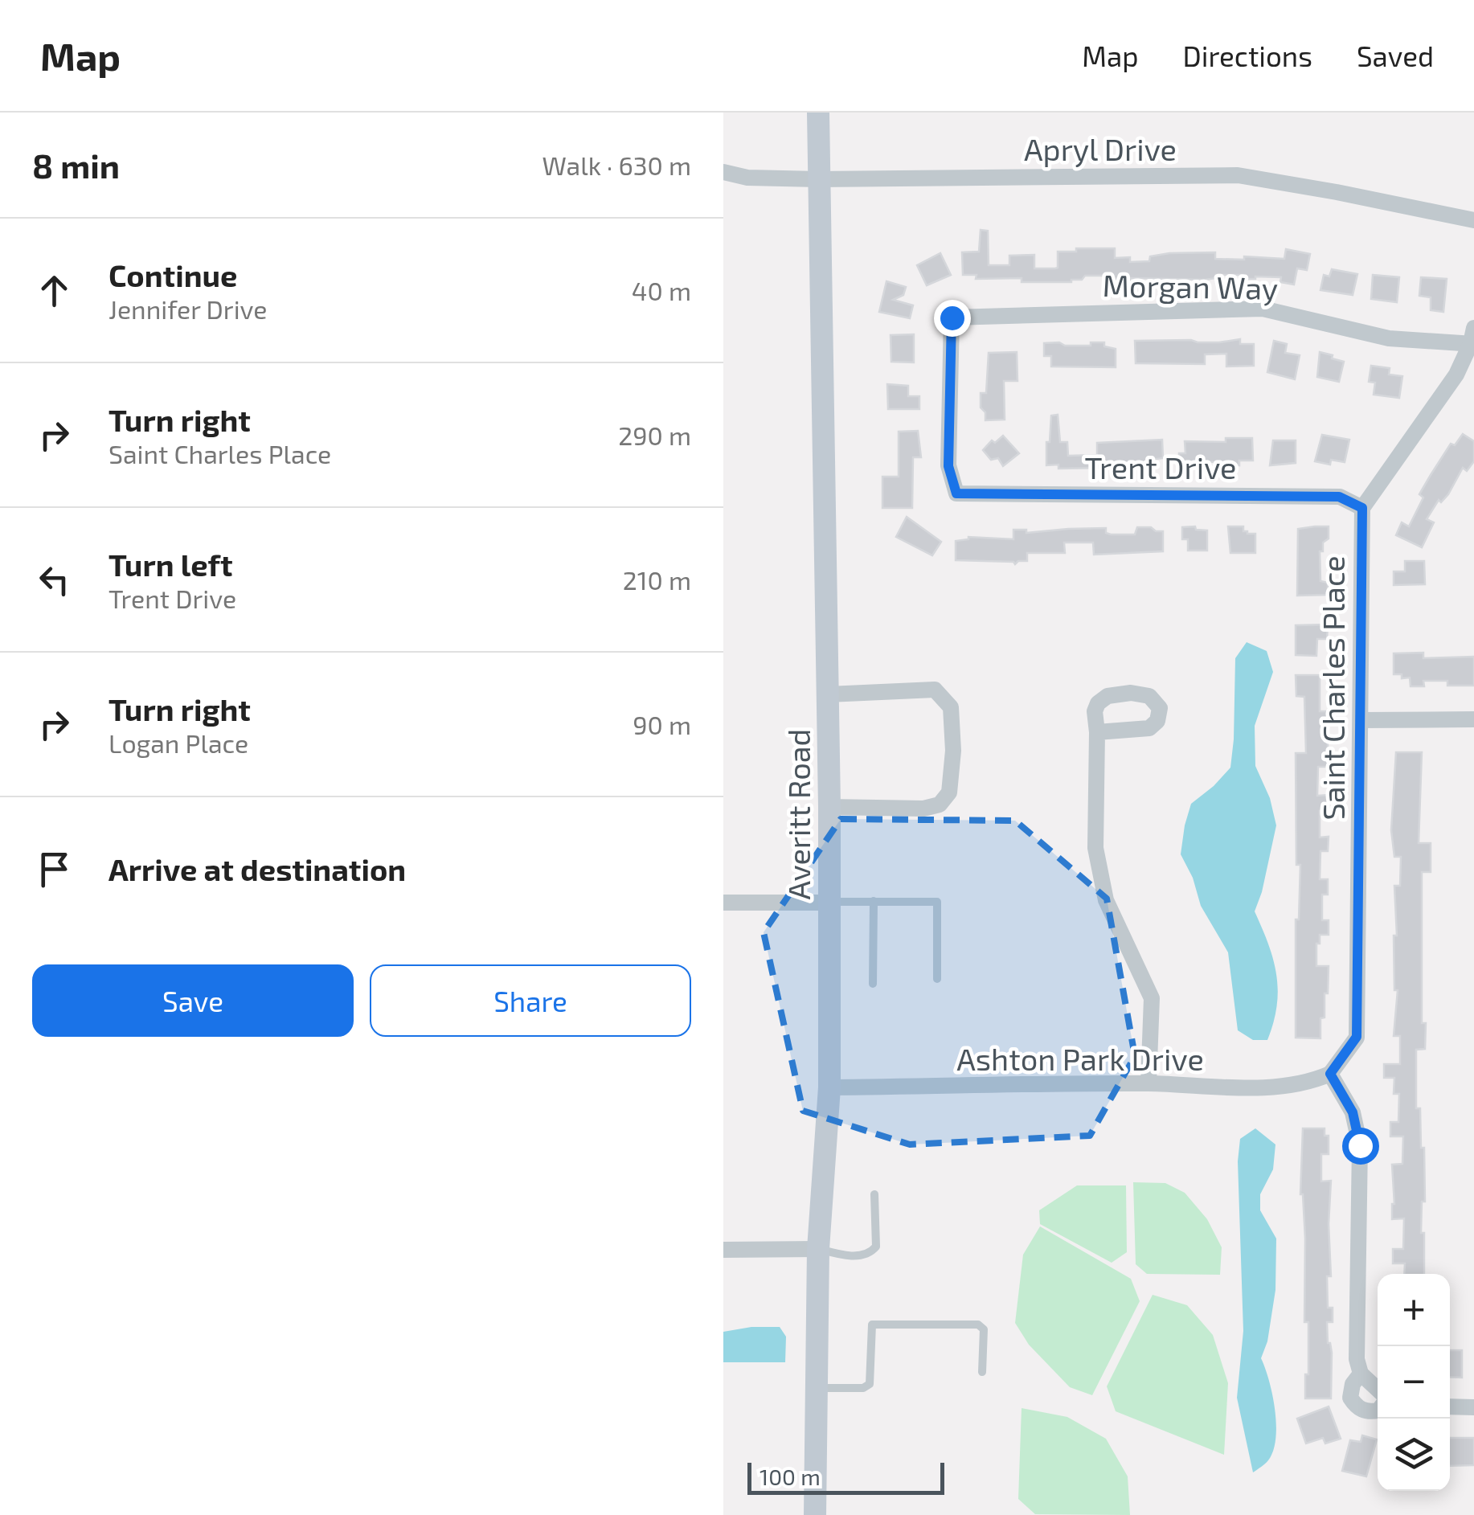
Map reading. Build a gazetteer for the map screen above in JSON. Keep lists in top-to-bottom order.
{
  "streets": {
    "street": [
      "Apryl Drive",
      "Morgan Way",
      "Trent Drive",
      "Saint Charles Place",
      "Averitt Road",
      "Ashton Park Drive"
    ]
  },
  "crossings": [
    ["Apryl Drive", "Averitt Road"],
    ["Morgan Way", "Trent Drive"],
    ["Trent Drive", "Saint Charles Place"],
    ["Saint Charles Place", "Ashton Park Drive"],
    ["Averitt Road", "Ashton Park Drive"]
  ],
  "scale_bar": "100 m",
  "page": {
    "header": "Map",
    "nav": ["Map", "Directions", "Saved"],
    "heading": ["8 min", "Walk · 630 m"],
    "list": [
      ["Continue", "Jennifer Drive", "40 m"],
      ["Turn right", "Saint Charles Place", "290 m"],
      ["Turn left", "Trent Drive", "210 m"],
      ["Turn right", "Logan Place", "90 m"],
      "Arrive at destination"
    ],
    "buttons": ["Save", "Share"],
    "map_buttons": ["+", "−"],
    "scale": "100 m"
  }
}
